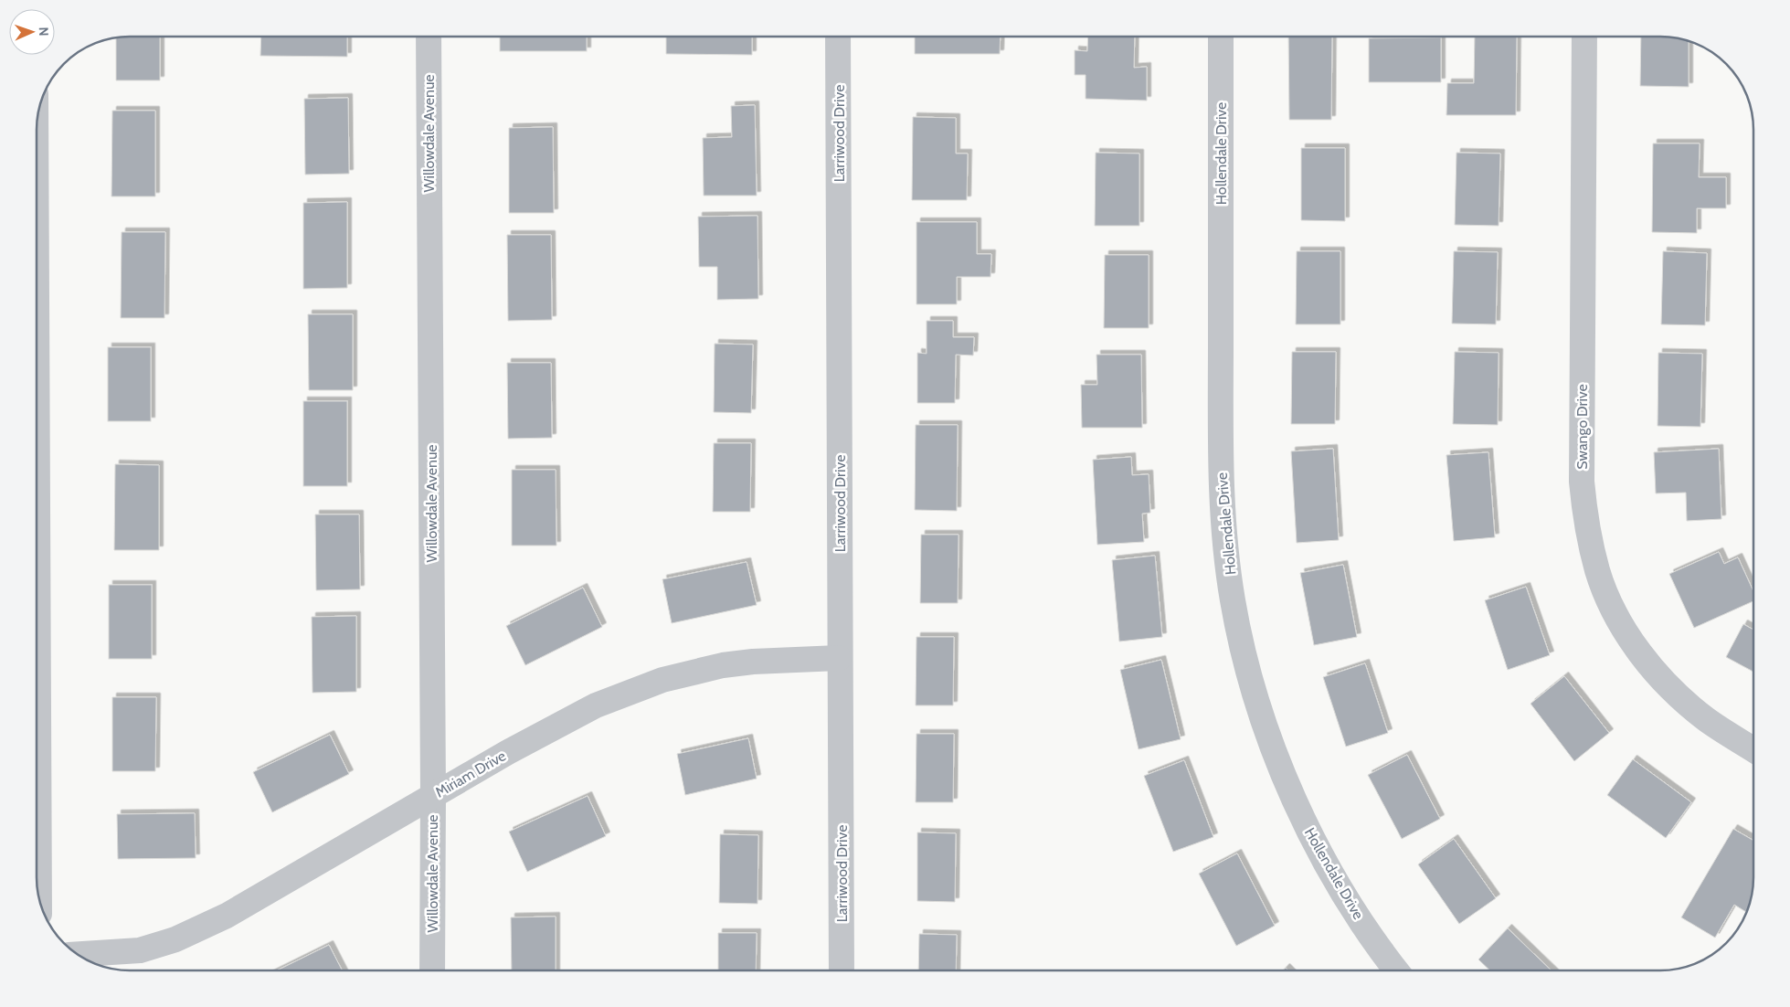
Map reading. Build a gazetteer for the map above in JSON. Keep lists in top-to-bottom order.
{
  "streets": {
    "street": [
      "Willowdale Avenue",
      "Larriwood Drive",
      "Hollendale Drive",
      "Swango Drive",
      "Miriam Drive"
    ]
  },
  "crossings": [
    ["Willowdale Avenue", "Miriam Drive"],
    ["Larriwood Drive", "Miriam Drive"]
  ],
  "north": "right"
}
